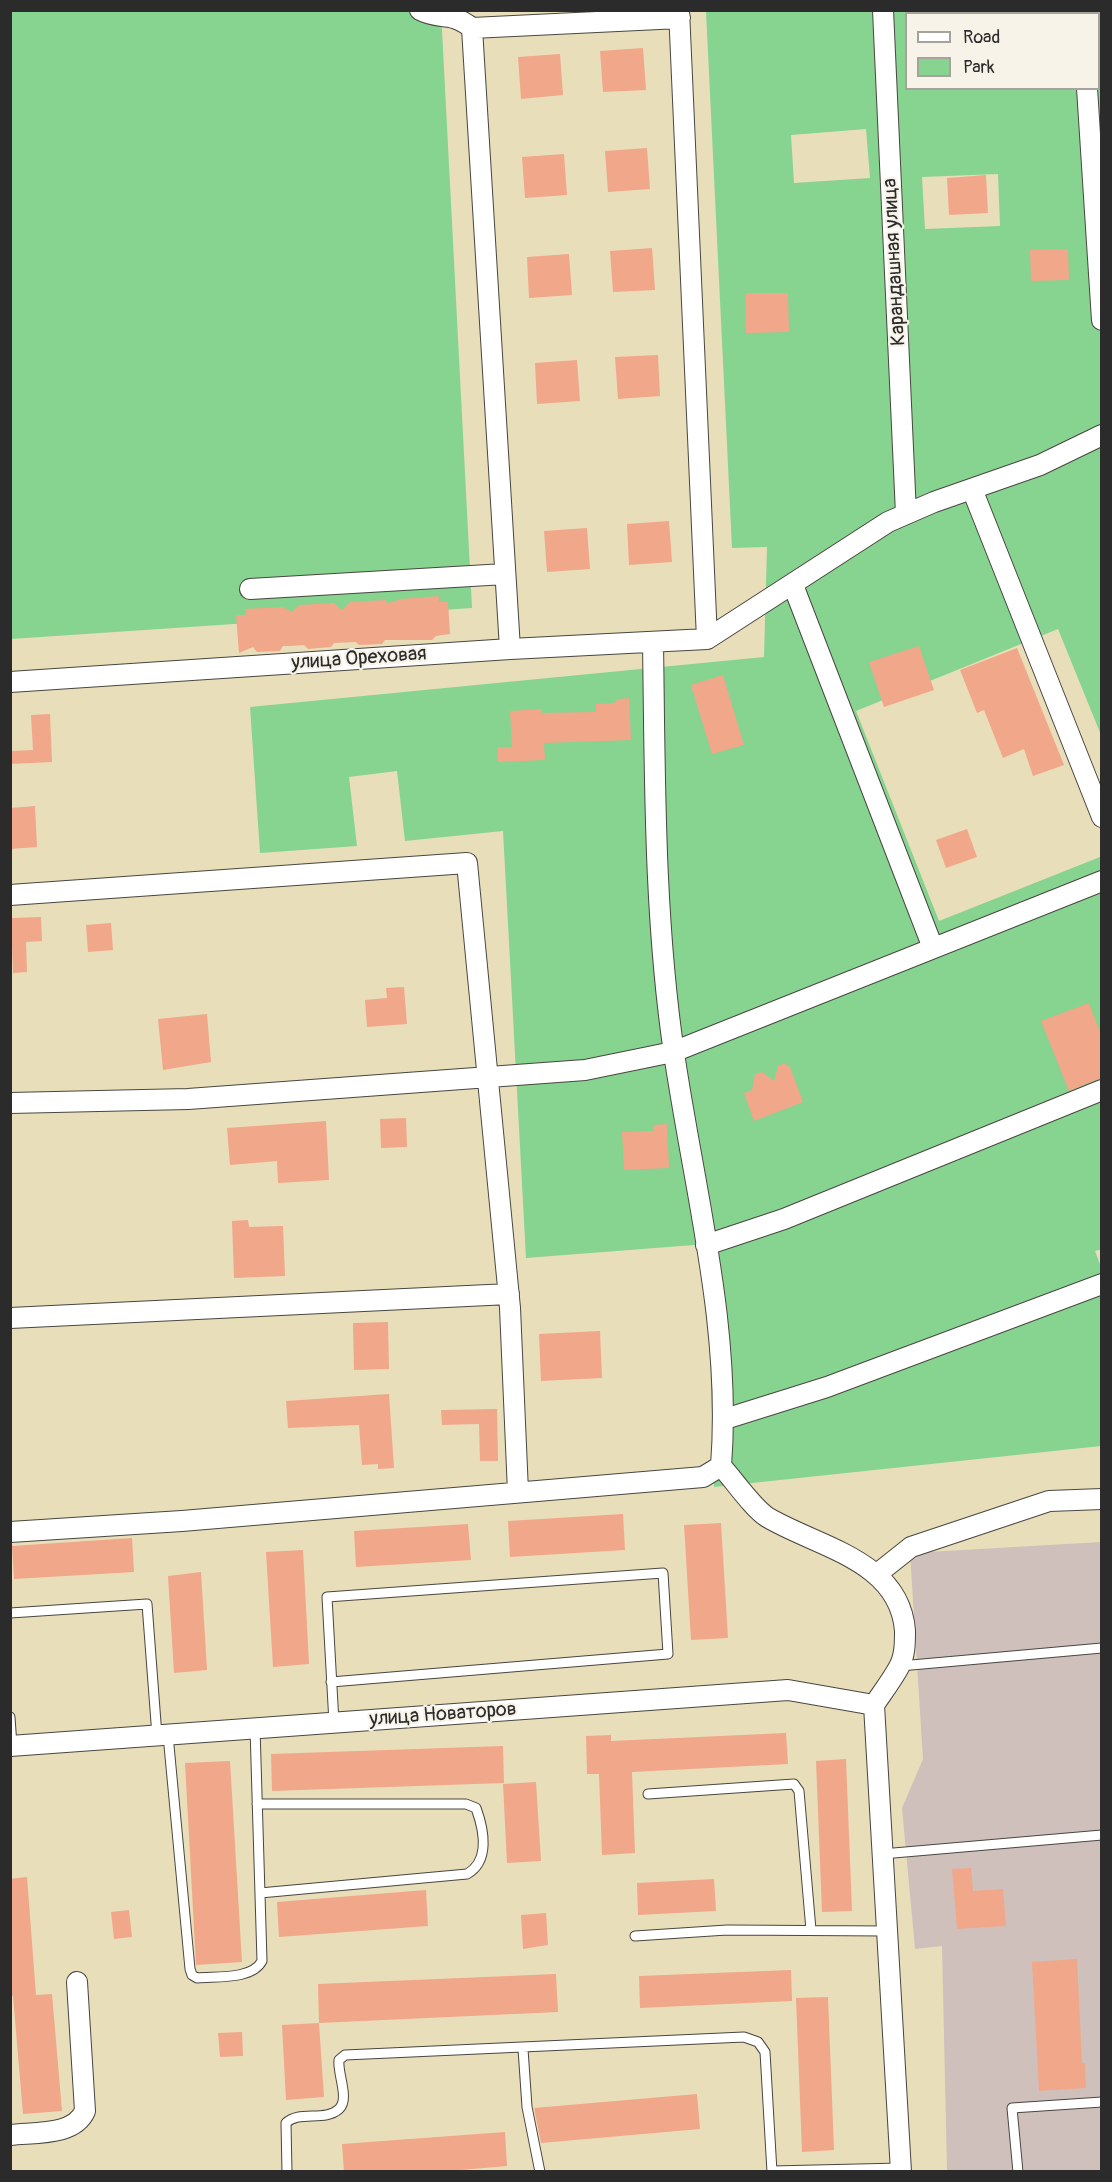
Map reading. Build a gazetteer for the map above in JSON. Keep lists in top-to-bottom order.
{
  "streets": {
    "street": ["Карандашная улица", "улица Ореховая", "улица Новаторов"]
  },
  "legend": ["Road", "Park"]
}
